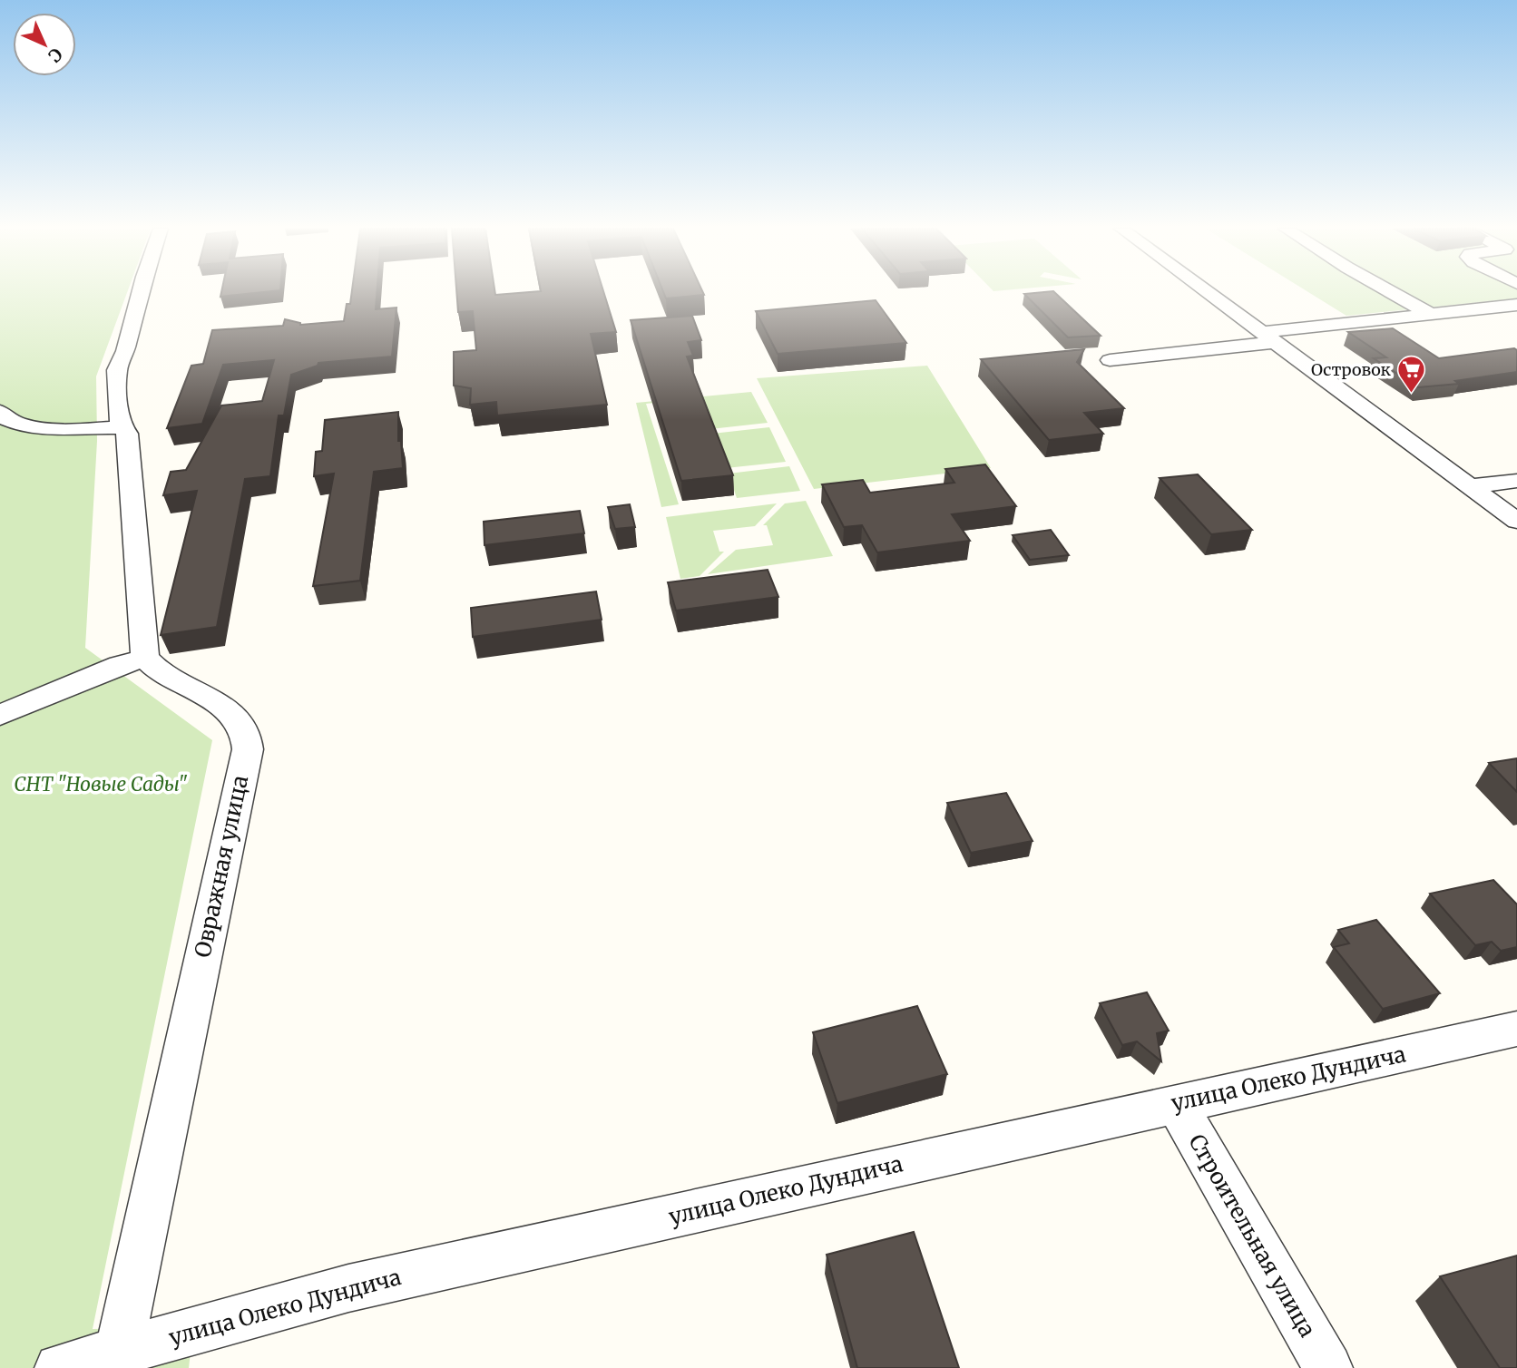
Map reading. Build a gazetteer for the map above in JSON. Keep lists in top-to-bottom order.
{
  "streets": {
    "street": ["Овражная улица", "улица Олеко Дундича", "Строительная улица"]
  },
  "crossings": [
    ["Овражная улица", "улица Олеко Дундича"],
    ["улица Олеко Дундича", "Строительная улица"]
  ],
  "parks": ["СНТ \"Новые Сады\""],
  "places": {
    "supermarket": ["Островок"]
  },
  "north": "bottom right"
}
